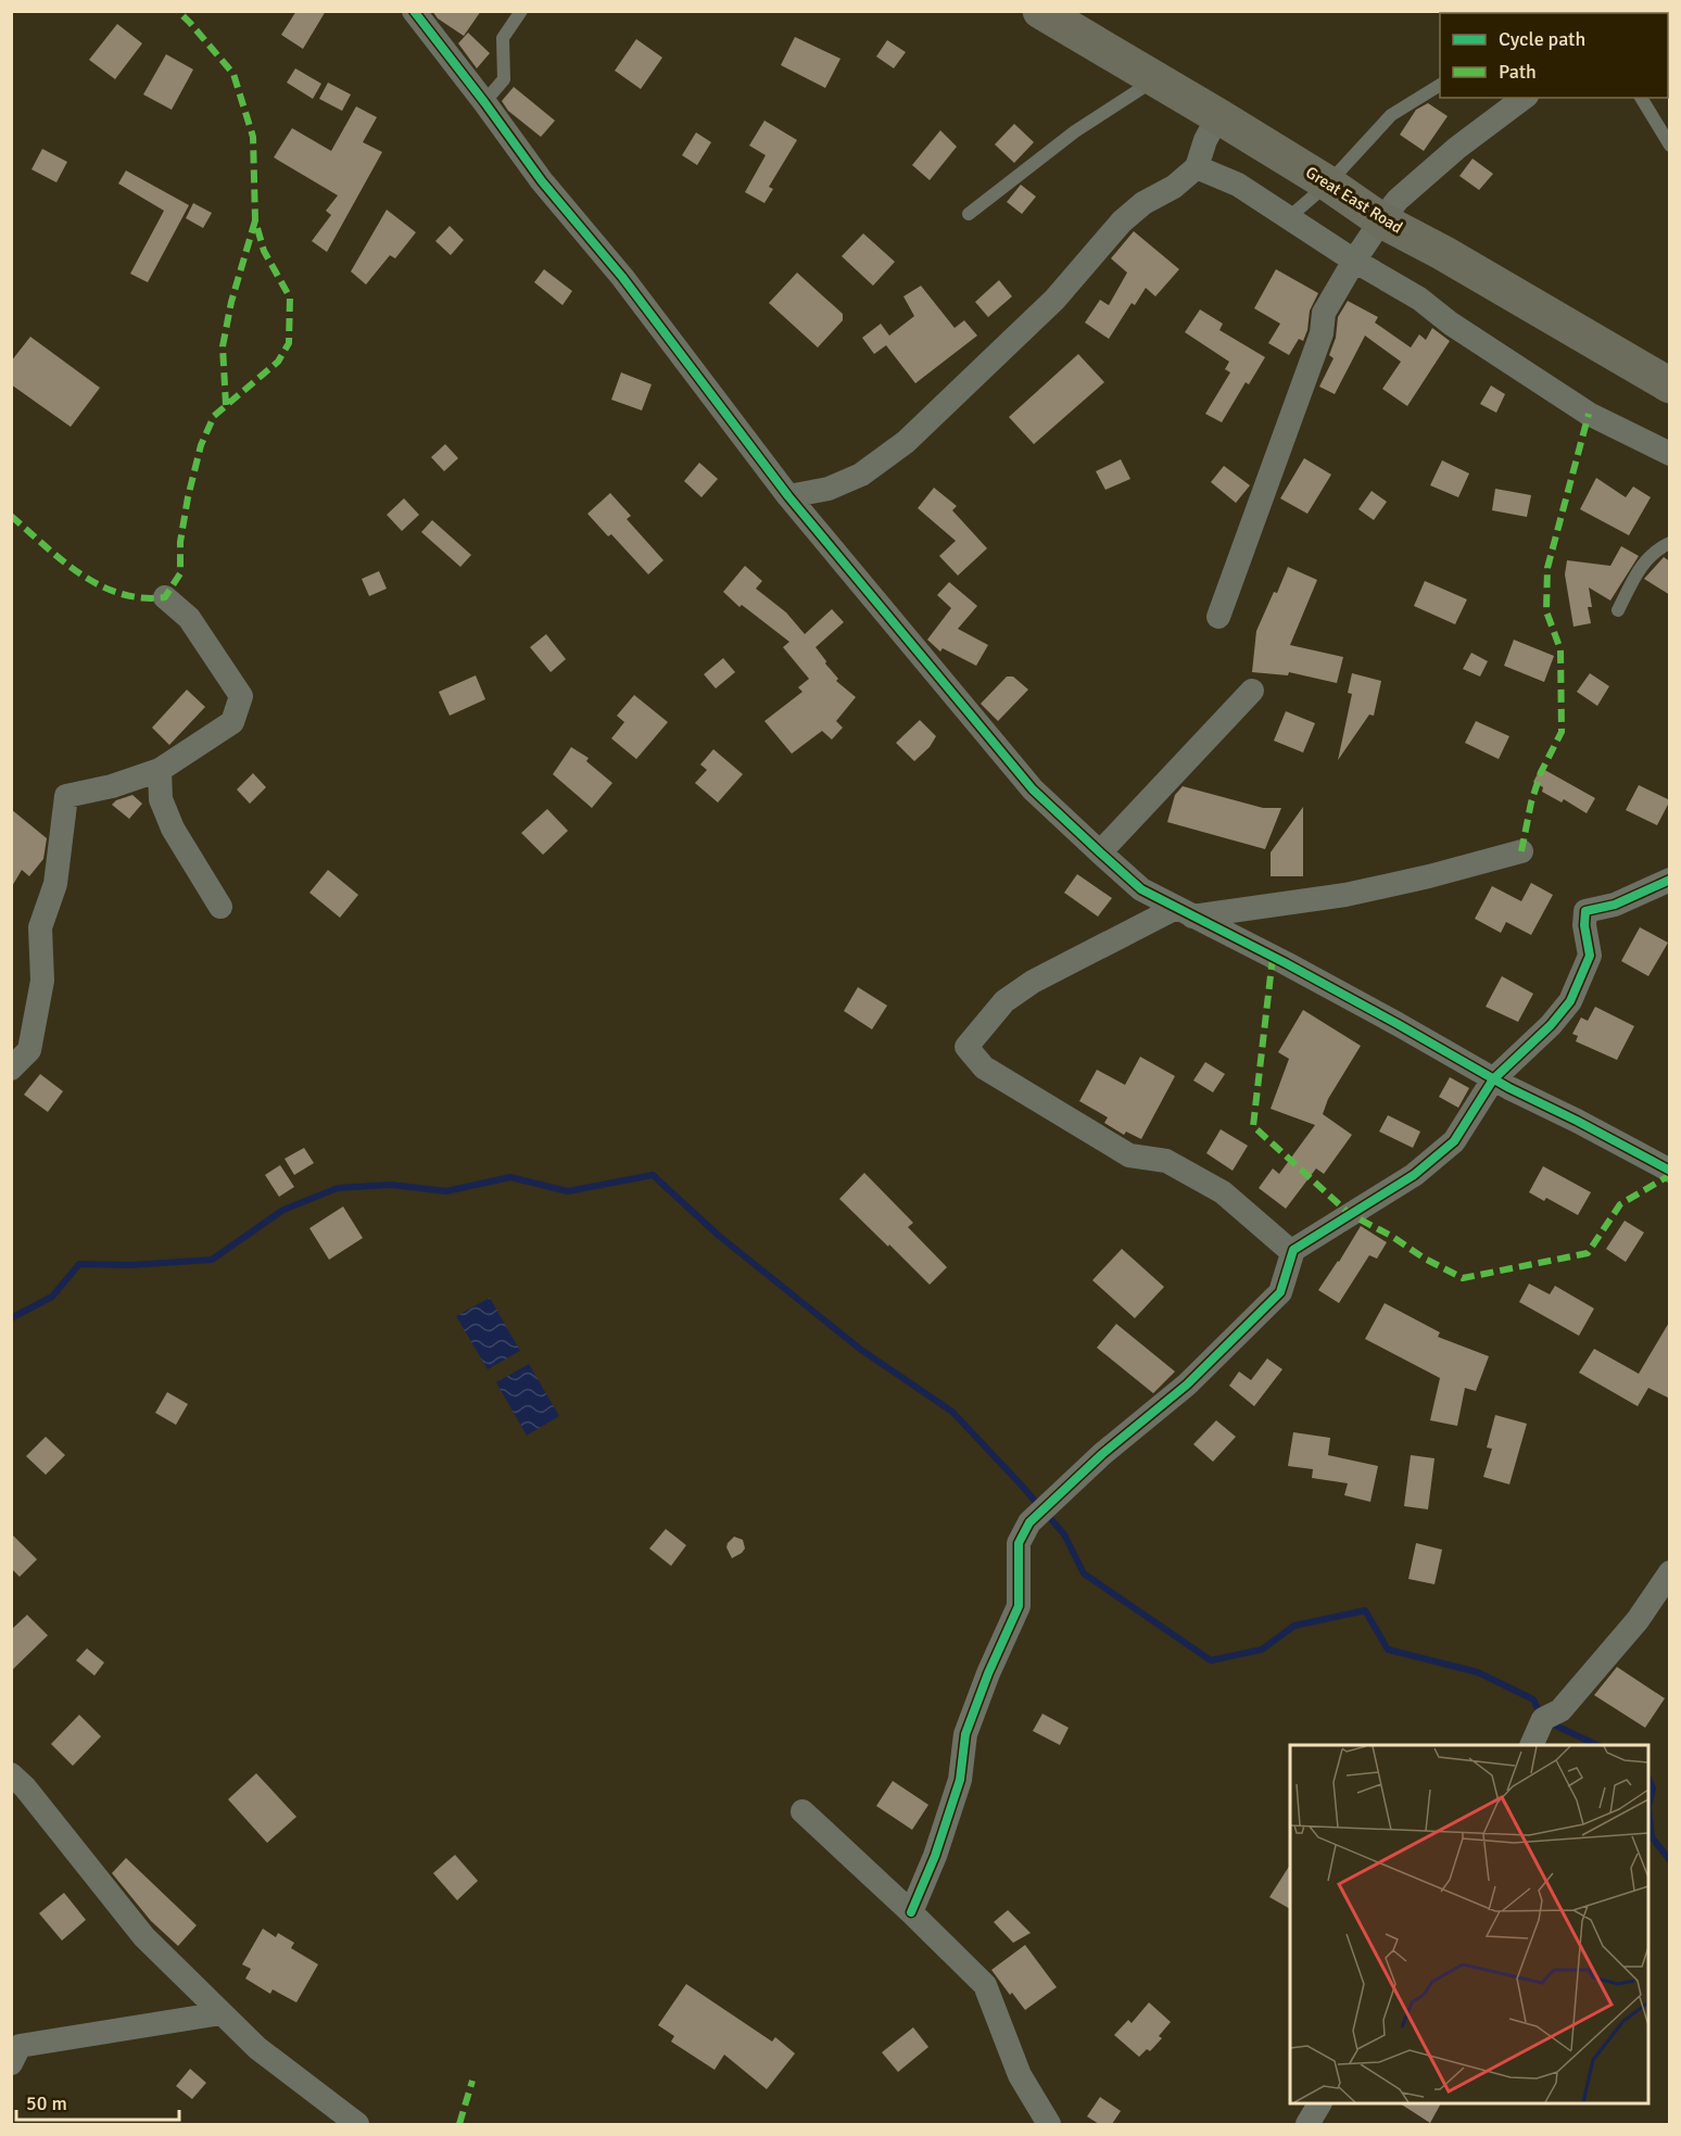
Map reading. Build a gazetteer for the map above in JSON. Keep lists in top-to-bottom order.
{
  "streets": {
    "highway": ["Great East Road"]
  },
  "legend": ["Cycle path", "Path"],
  "scale_bar": "50 m"
}
